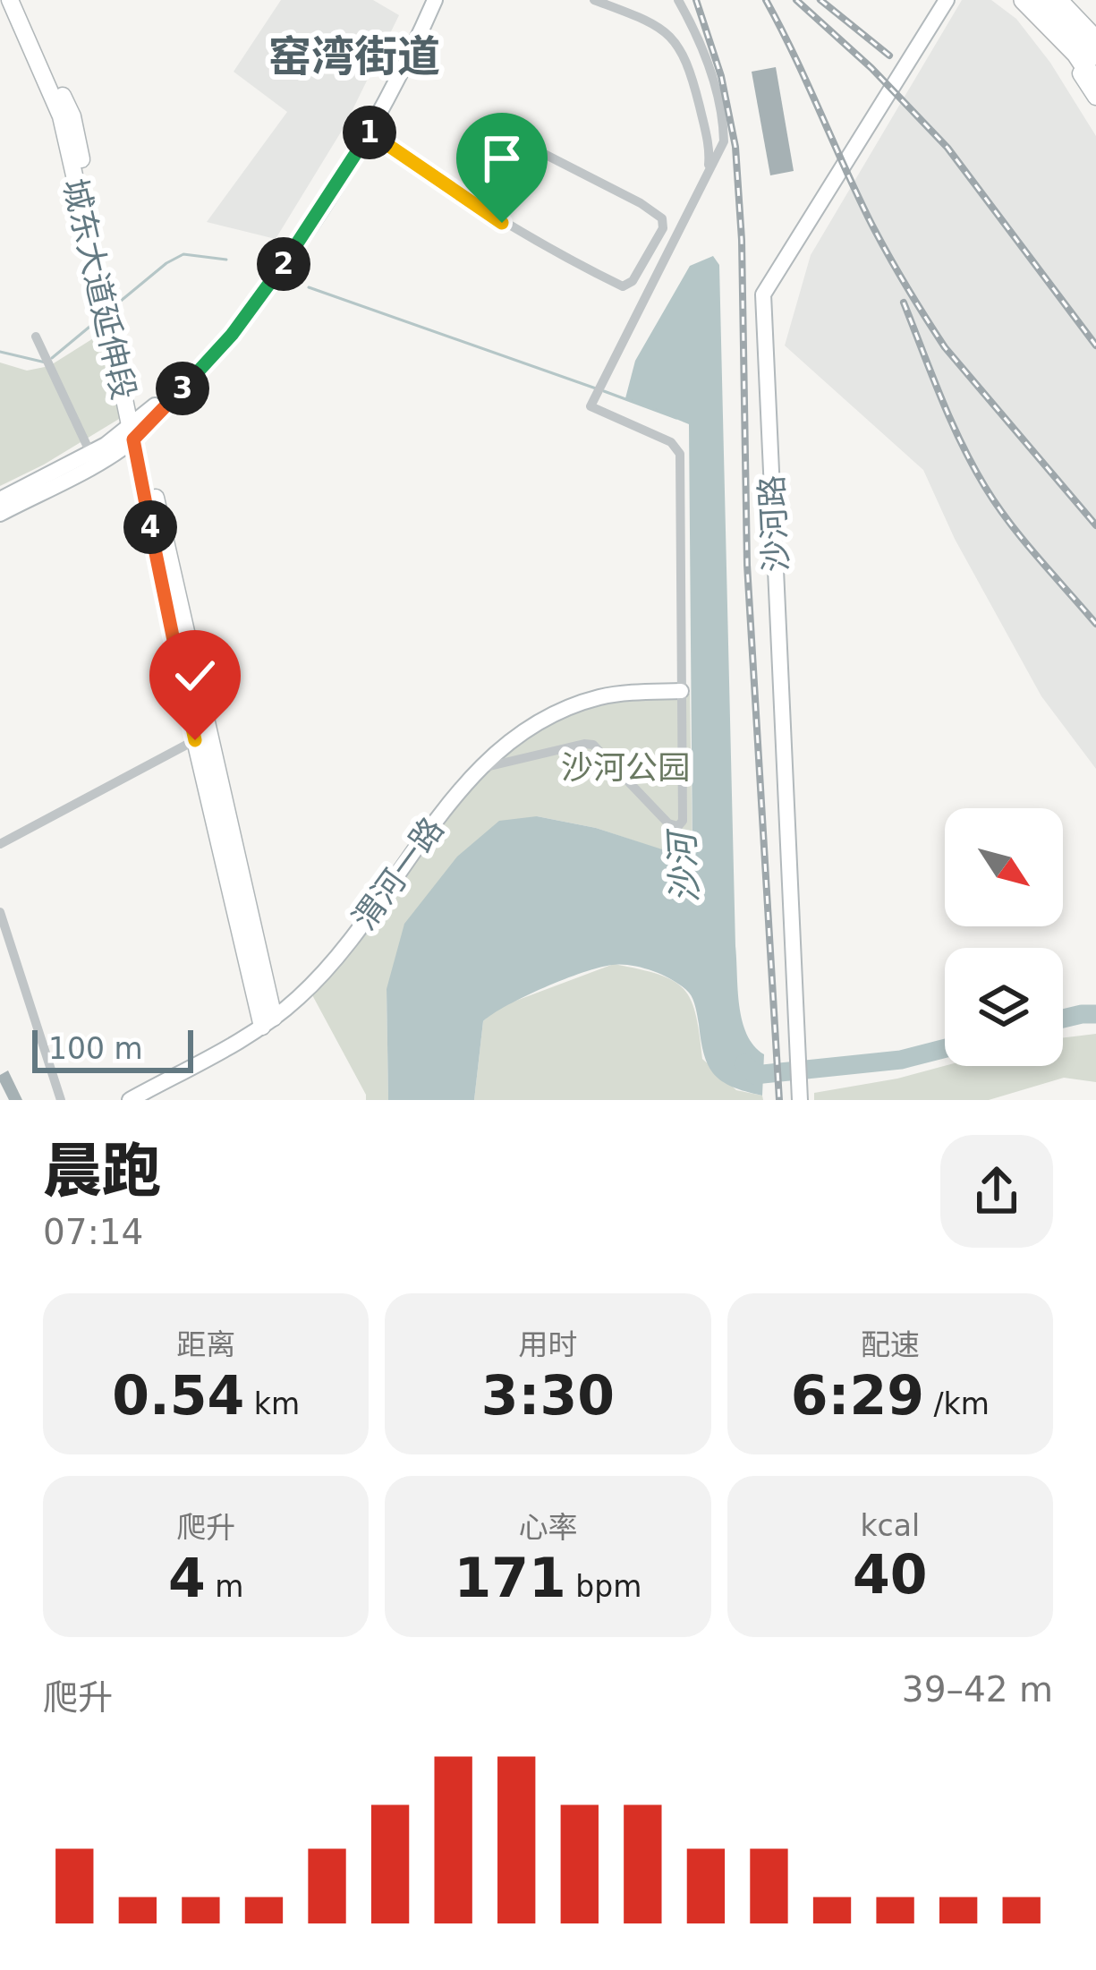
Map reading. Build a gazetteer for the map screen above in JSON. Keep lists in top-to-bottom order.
{
  "streets": {
    "main road": ["城东大道延伸段", "沙河路", "渭河一路"]
  },
  "crossings": [
    ["城东大道延伸段", "渭河一路"]
  ],
  "districts": ["窑湾街道"],
  "water": ["沙河"],
  "parks": ["沙河公园"],
  "scale_bar": "100 m",
  "north": "bottom right",
  "page": {
    "pins": [
      "1",
      "2",
      "3",
      "4"
    ],
    "scale": "100 m",
    "heading": ["晨跑", "07:14"],
    "stats": [
      ["距离", "0.54 km"],
      ["用时", "3:30"],
      ["配速", "6:29 /km"],
      ["爬升", "4 m"],
      ["心率", "171 bpm"],
      ["kcal", "40"]
    ],
    "chart": ["爬升", "39–42 m"]
  }
}
